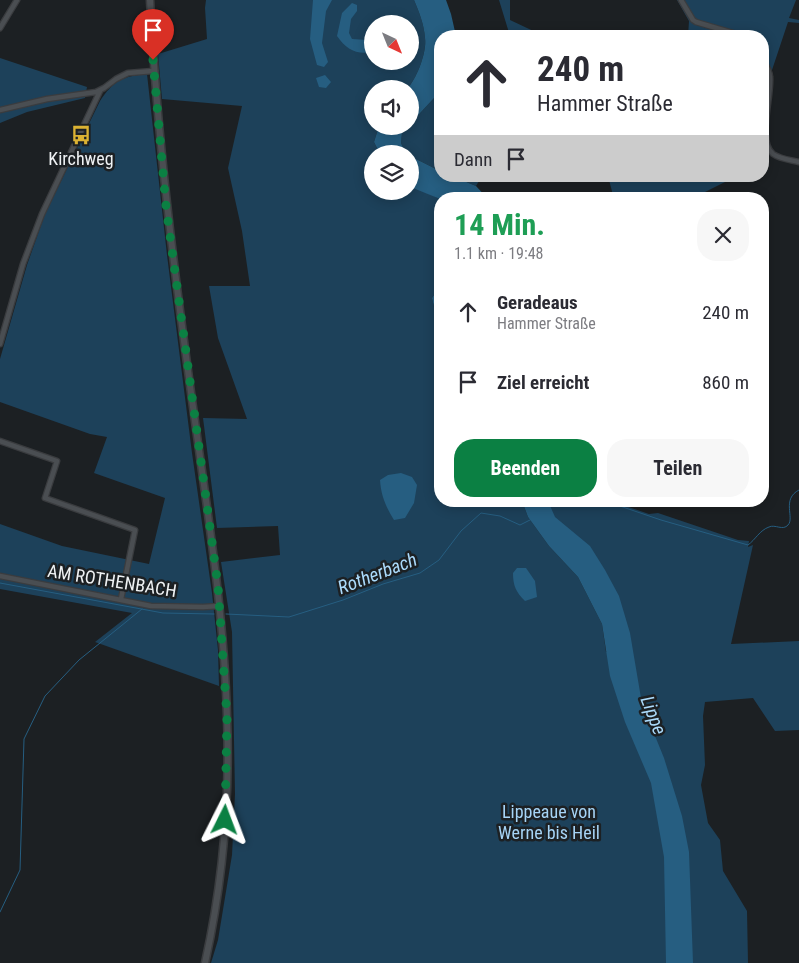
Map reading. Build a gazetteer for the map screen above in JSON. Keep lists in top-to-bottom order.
{
  "streets": {
    "street": ["AM ROTHENBACH"]
  },
  "water": ["Rotherbach", "Lippe"],
  "parks": ["Lippeaue von Werne bis Heil"],
  "places": {
    "bus stop": ["Kirchweg"]
  },
  "north": "bottom right",
  "page": {
    "turn": ["240 m", "Hammer Straße"],
    "then": "Dann",
    "heading": ["14 Min.", "1.1 km · 19:48"],
    "list": [
      {
        "name": "Geradeaus",
        "note": "Hammer Straße",
        "value": "240 m"
      },
      {
        "name": "Ziel erreicht",
        "value": "860 m"
      }
    ],
    "buttons": ["Beenden", "Teilen"]
  }
}
